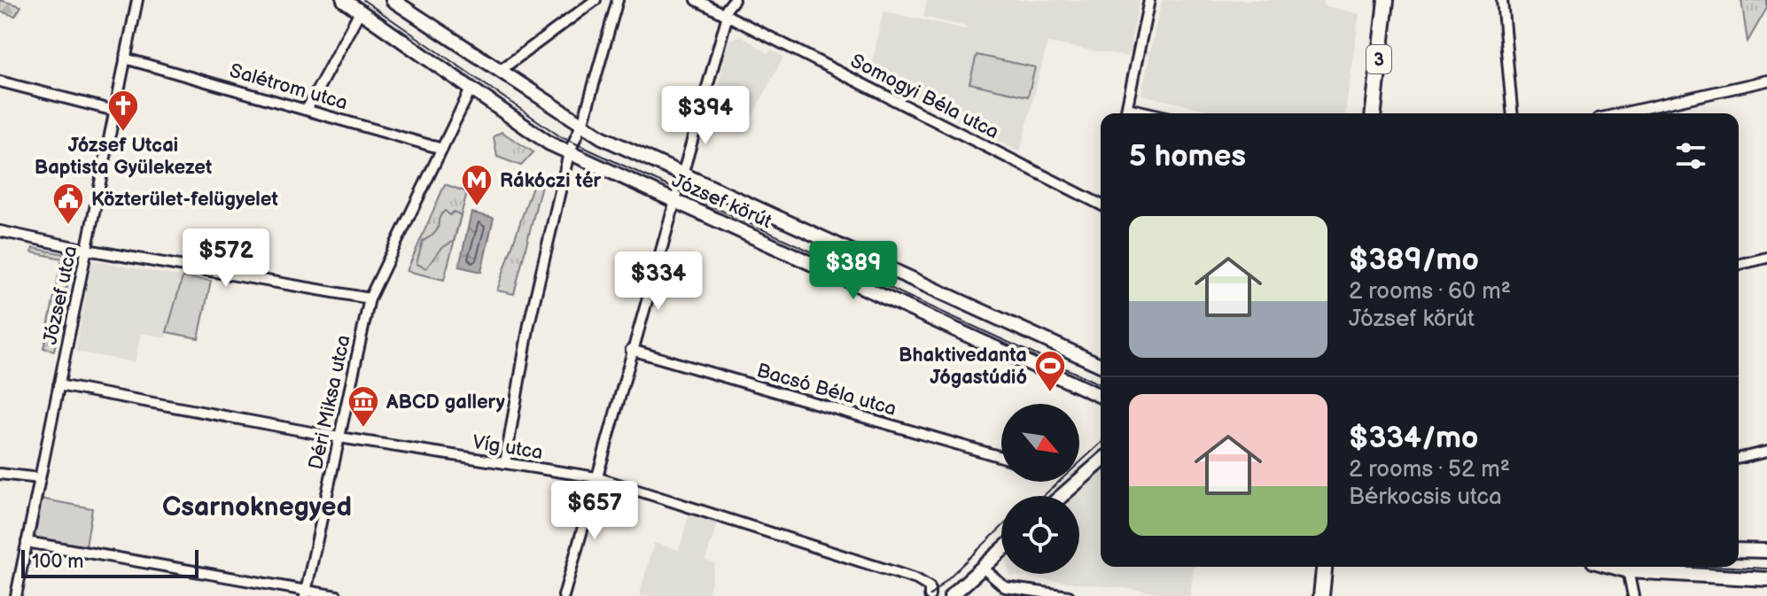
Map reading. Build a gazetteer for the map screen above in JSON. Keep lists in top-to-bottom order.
{
  "streets": {
    "main road": ["3", "József körút"],
    "street": [
      "Salétrom utca",
      "Somogyi Béla utca",
      "József utca",
      "Bacsó Béla utca",
      "Déri Miksa utca",
      "Víg utca"
    ]
  },
  "crossings": [
    ["Salétrom utca", "József utca"],
    ["József utca", "Víg utca"],
    ["Déri Miksa utca", "Víg utca"]
  ],
  "districts": ["Csarnoknegyed"],
  "places": {
    "church": ["József Utcai Baptista Gyülekezet"],
    "metro station": ["Rákóczi tér"],
    "public building": ["Közterület-felügyelet"],
    "sports": ["Bhaktivedanta Jógastúdió"],
    "museum": ["ABCD gallery"]
  },
  "scale_bar": "100 m",
  "north": "bottom right",
  "page": {
    "price": [
      "$394",
      "$572",
      "$389",
      "$334",
      "$657"
    ],
    "heading": "5 homes",
    "list": [
      {
        "name": "$389/mo",
        "note": "2 rooms · 60 m² · József körút"
      },
      {
        "name": "$334/mo",
        "note": "2 rooms · 52 m² · Bérkocsis utca"
      }
    ],
    "scale": "100 m"
  }
}
